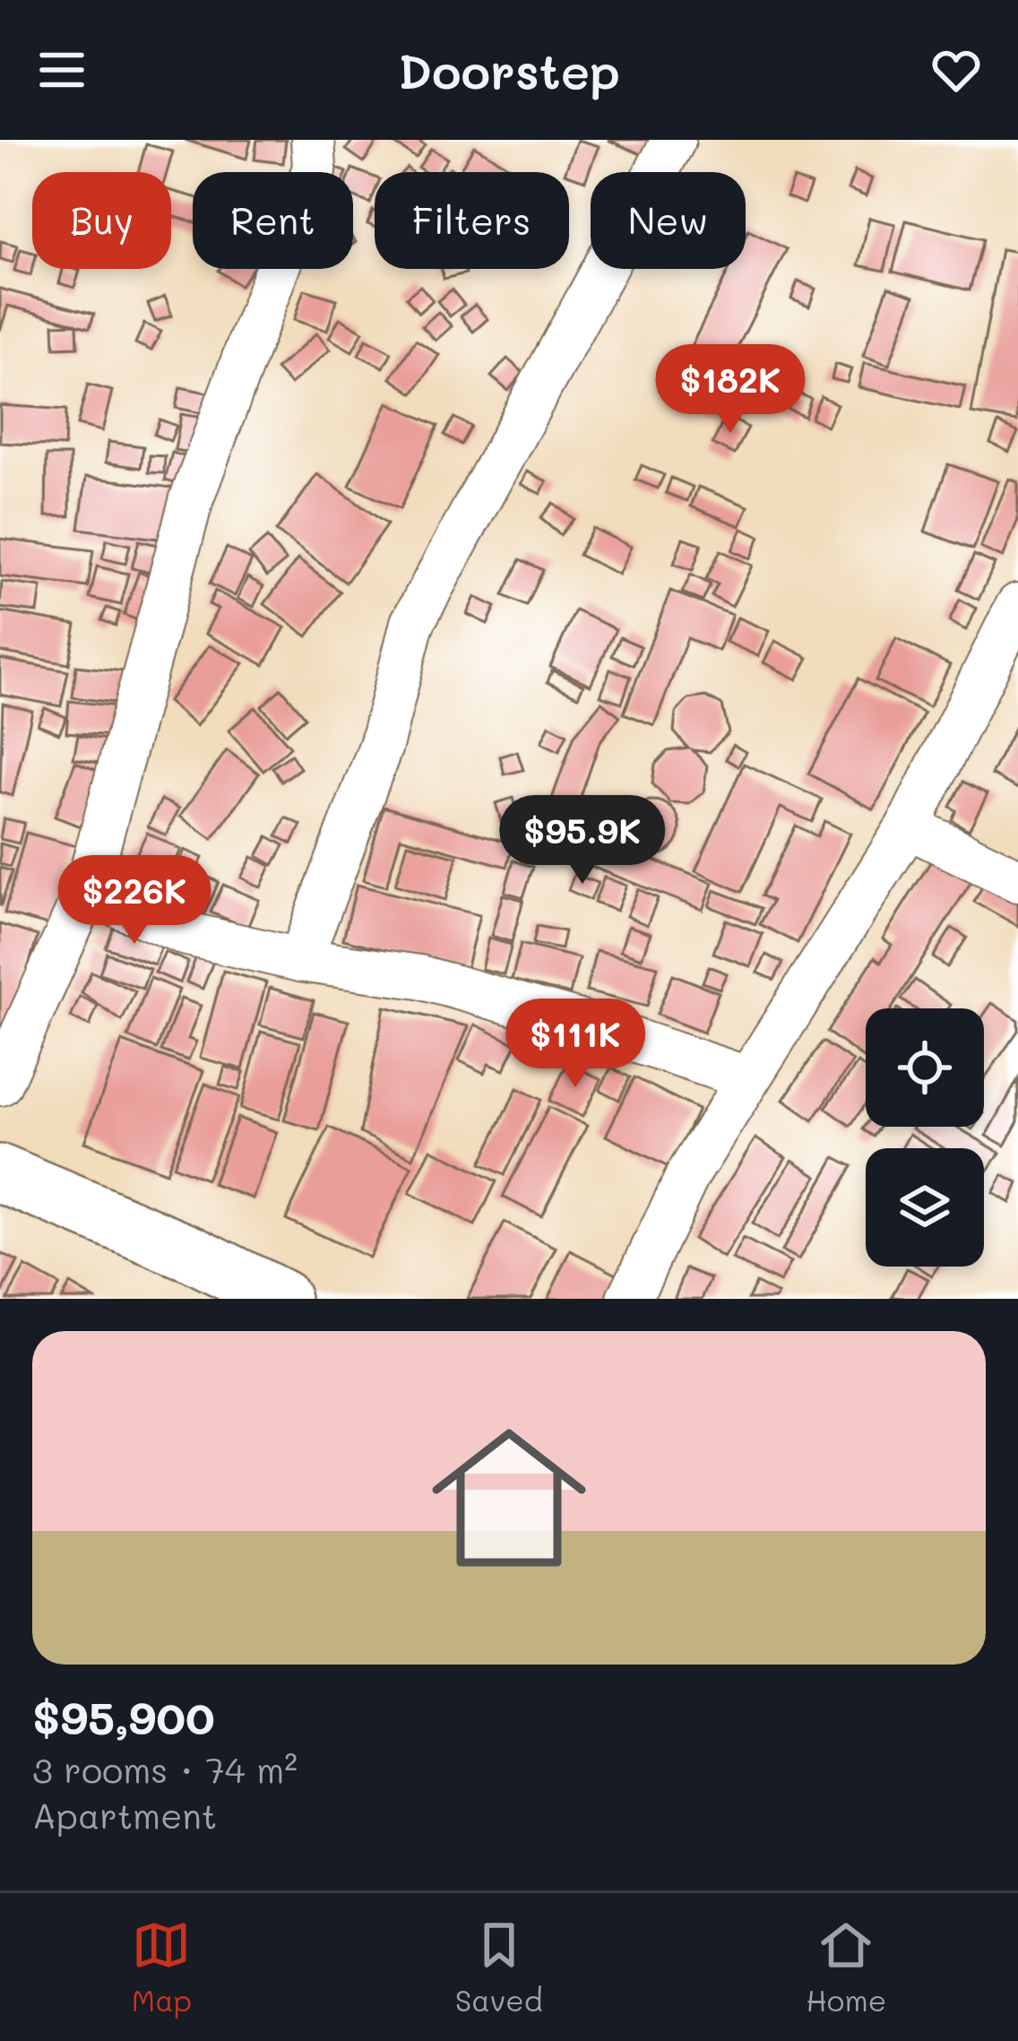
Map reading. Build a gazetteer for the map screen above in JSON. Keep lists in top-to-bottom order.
{
  "page": {
    "header": "Doorstep",
    "chip": [
      "Buy",
      "Rent",
      "Filters",
      "New"
    ],
    "price": [
      "$182K",
      "$95.9K",
      "$226K",
      "$111K"
    ],
    "list": [
      {
        "name": "$95,900",
        "note": "3 rooms · 74 m² · Apartment"
      }
    ],
    "tabs": ["Map", "Saved", "Home"]
  }
}
